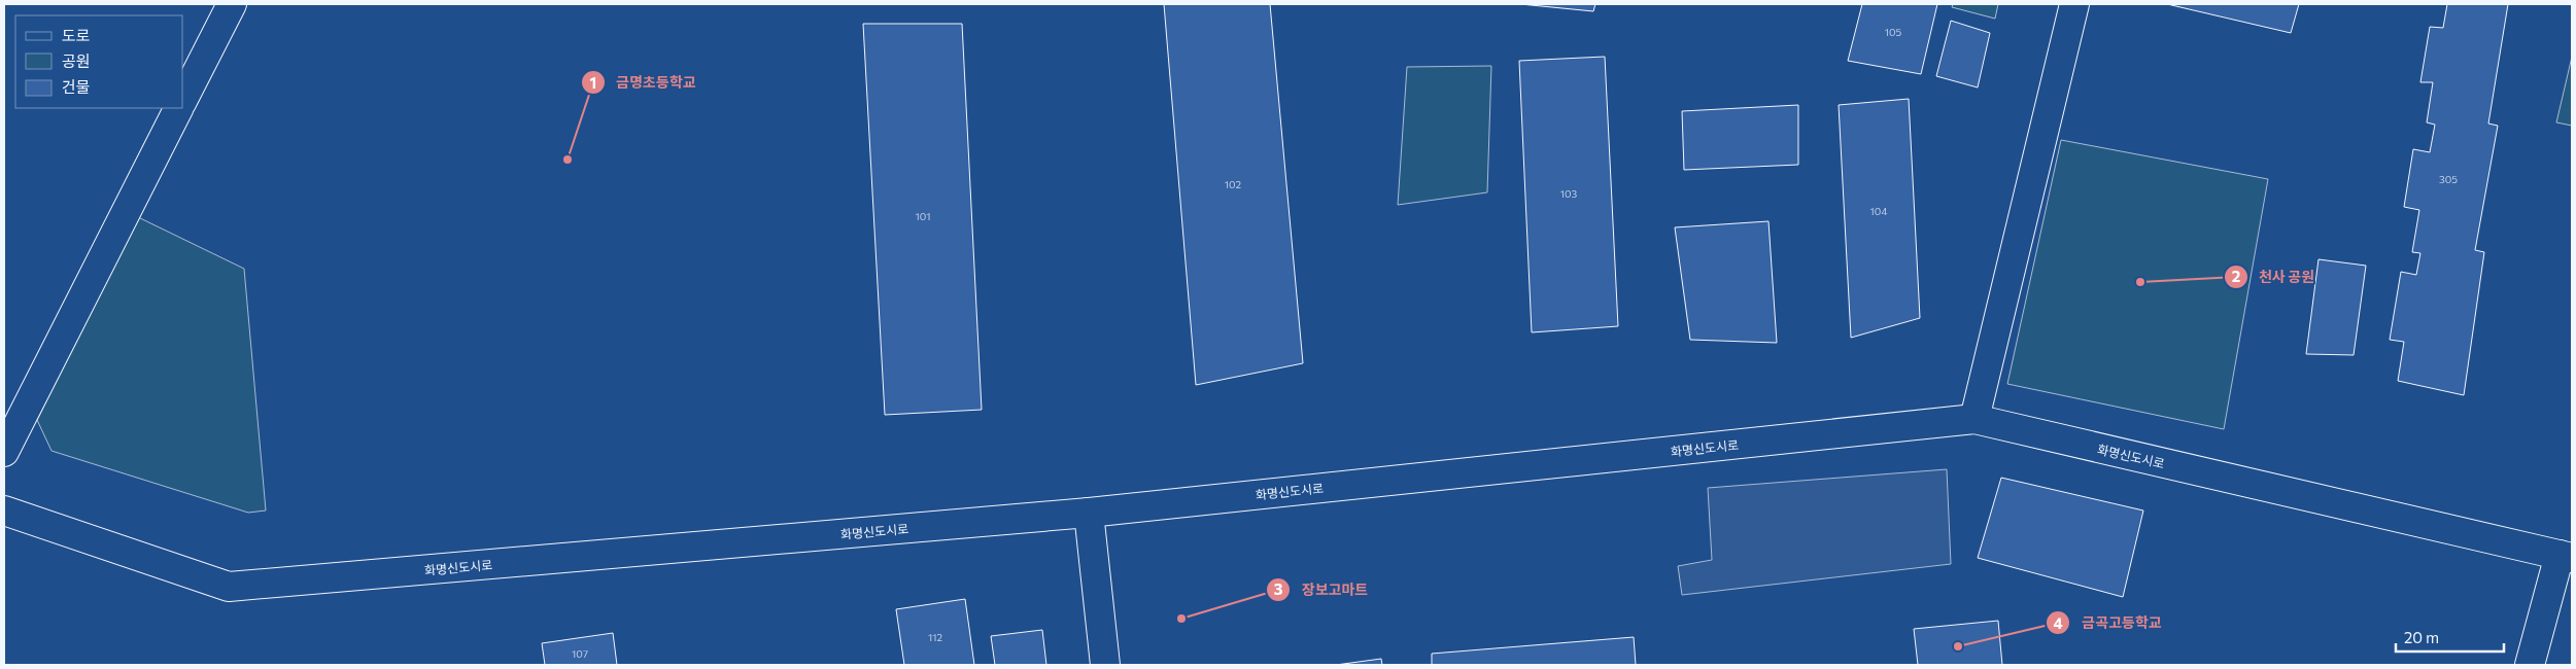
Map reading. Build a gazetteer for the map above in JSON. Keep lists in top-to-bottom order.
{
  "streets": {
    "main road": ["화명신도시로"]
  },
  "places": [
    "금명초등학교",
    "천사 공원",
    "장보고마트",
    "금곡고등학교"
  ],
  "house_numbers": [
    "105",
    "305",
    "102",
    "103",
    "104",
    "101",
    "112",
    "107"
  ],
  "legend": ["도로", "공원", "건물"],
  "scale_bar": "20 m"
}
